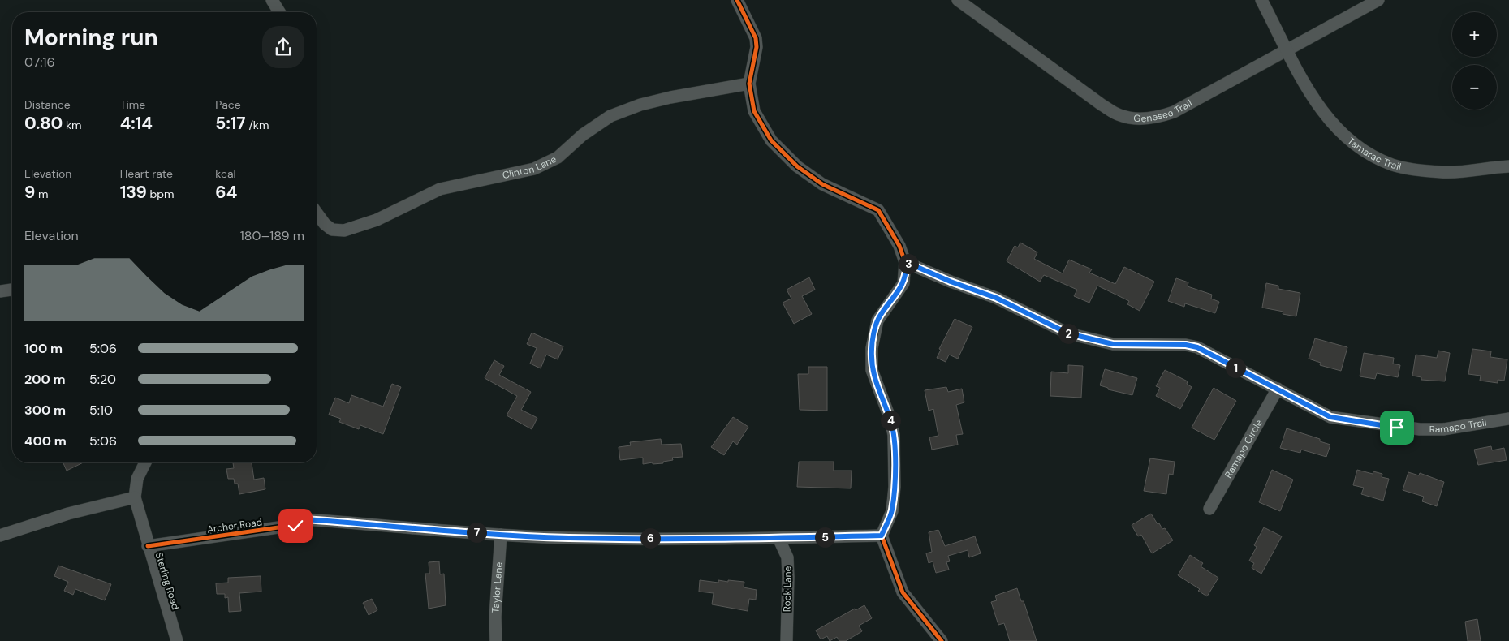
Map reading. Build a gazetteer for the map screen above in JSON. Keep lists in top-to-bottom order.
{
  "streets": {
    "street": [
      "Genesee Trail",
      "Tamarac Trail",
      "Clinton Lane",
      "Ramapo Trail",
      "Ramapo Circle",
      "Archer Road",
      "Sterling Road",
      "Taylor Lane",
      "Rock Lane"
    ]
  },
  "crossings": [
    ["Genesee Trail", "Tamarac Trail"],
    ["Ramapo Trail", "Ramapo Circle"],
    ["Archer Road", "Sterling Road"],
    ["Archer Road", "Taylor Lane"],
    ["Archer Road", "Rock Lane"]
  ],
  "page": {
    "map_buttons": ["+", "−"],
    "heading": ["Morning run", "07:16"],
    "stats": [
      ["Distance", "0.80 km"],
      ["Time", "4:14"],
      ["Pace", "5:17 /km"],
      ["Elevation", "9 m"],
      ["Heart rate", "139 bpm"],
      ["kcal", "64"]
    ],
    "chart": ["Elevation", "180–189 m"],
    "pins": [
      "3",
      "2",
      "1",
      "4",
      "7",
      "5",
      "6"
    ],
    "list": [
      {
        "name": "100 m",
        "note": "5:06"
      },
      {
        "name": "200 m",
        "note": "5:20"
      },
      {
        "name": "300 m",
        "note": "5:10"
      },
      {
        "name": "400 m",
        "note": "5:06"
      }
    ]
  }
}
